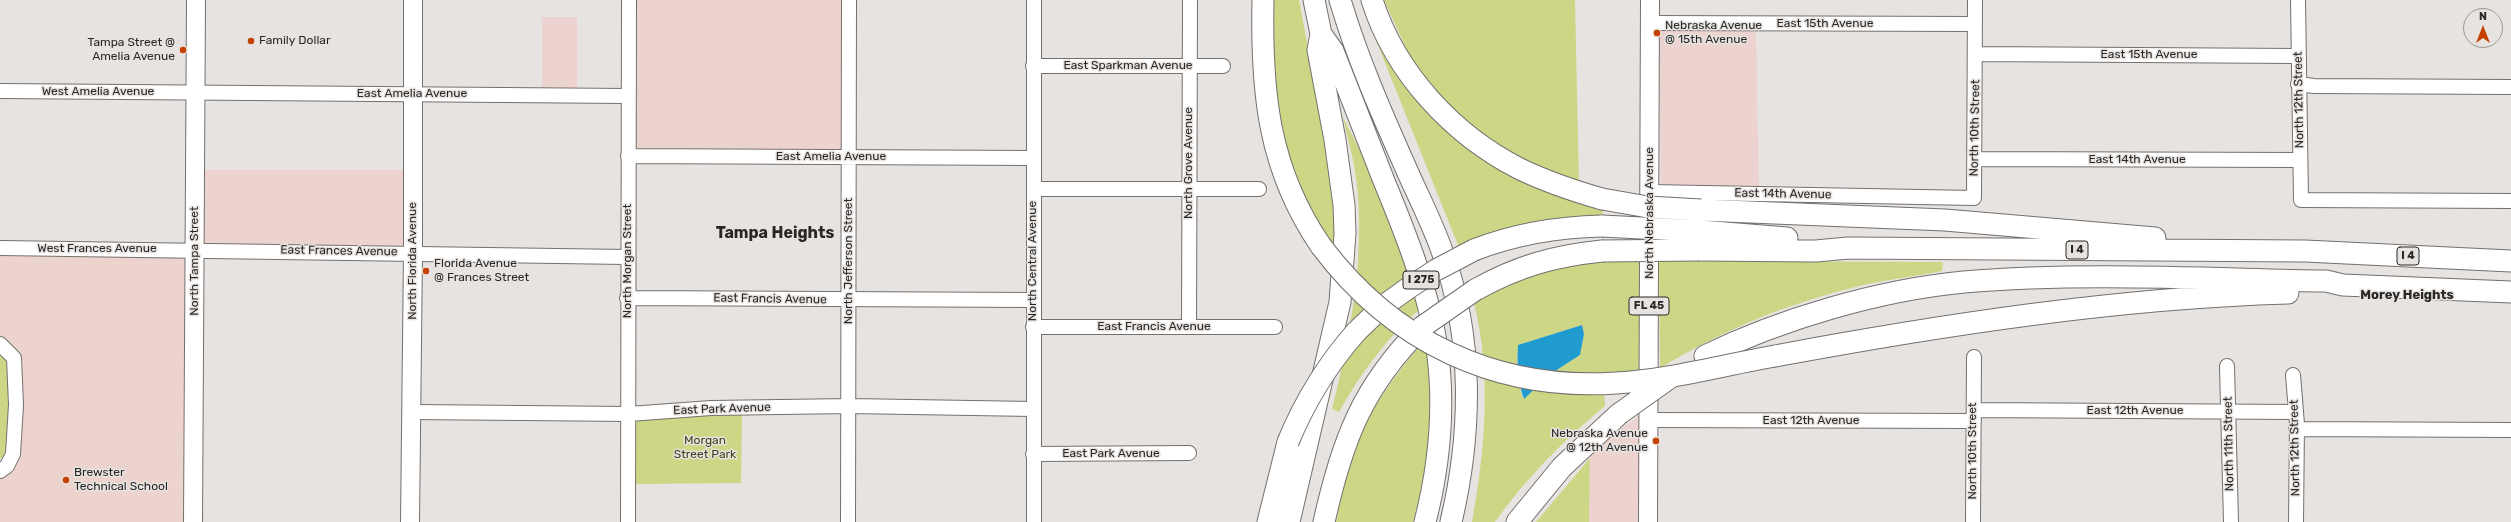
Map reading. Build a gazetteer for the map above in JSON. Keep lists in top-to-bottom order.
{
  "streets": {
    "highway": ["I 4", "I 275"],
    "main road": [
      "North Nebraska Avenue",
      "North Tampa Street",
      "North Florida Avenue",
      "FL 45"
    ],
    "street": [
      "East 15th Avenue",
      "East Sparkman Avenue",
      "West Amelia Avenue",
      "East Amelia Avenue",
      "North 12th Street",
      "North 10th Street",
      "East 14th Avenue",
      "North Grove Avenue",
      "West Frances Avenue",
      "East Frances Avenue",
      "North Morgan Street",
      "North Jefferson Street",
      "North Central Avenue",
      "East Francis Avenue",
      "East Park Avenue",
      "East 12th Avenue",
      "North 11th Street"
    ]
  },
  "crossings": [
    ["East 15th Avenue", "North 12th Street"],
    ["East 15th Avenue", "North 10th Street"],
    ["East 15th Avenue", "North Nebraska Avenue"],
    ["East Sparkman Avenue", "North Grove Avenue"],
    ["East Sparkman Avenue", "North Central Avenue"],
    ["West Amelia Avenue", "East Amelia Avenue"],
    ["West Amelia Avenue", "North Tampa Street"],
    ["East Amelia Avenue", "North Tampa Street"],
    ["East Amelia Avenue", "North Florida Avenue"],
    ["East Amelia Avenue", "North Morgan Street"],
    ["East Amelia Avenue", "North Jefferson Street"],
    ["East Amelia Avenue", "North Central Avenue"],
    ["North 12th Street", "East 14th Avenue"],
    ["North 12th Street", "East 12th Avenue"],
    ["North 10th Street", "East 14th Avenue"],
    ["North 10th Street", "East 12th Avenue"],
    ["East 14th Avenue", "North Nebraska Avenue"],
    ["North Grove Avenue", "East Francis Avenue"],
    ["North Nebraska Avenue", "East 12th Avenue"],
    ["West Frances Avenue", "East Frances Avenue"],
    ["West Frances Avenue", "North Tampa Street"],
    ["East Frances Avenue", "North Tampa Street"],
    ["East Frances Avenue", "North Florida Avenue"],
    ["East Frances Avenue", "North Morgan Street"],
    ["North Florida Avenue", "East Park Avenue"],
    ["North Morgan Street", "East Francis Avenue"],
    ["North Morgan Street", "East Park Avenue"],
    ["North Jefferson Street", "East Francis Avenue"],
    ["North Jefferson Street", "East Park Avenue"],
    ["North Central Avenue", "East Francis Avenue"],
    ["North Central Avenue", "East Park Avenue"],
    ["East 12th Avenue", "North 11th Street"]
  ],
  "districts": ["Tampa Heights", "Morey Heights"],
  "parks": ["Morgan Street Park"],
  "places": [
    "Nebraska Avenue @ 15th Avenue",
    "Family Dollar",
    "Tampa Street @ Amelia Avenue",
    "Florida Avenue @ Frances Street",
    "Nebraska Avenue @ 12th Avenue",
    "Brewster Technical School"
  ],
  "north": "top"
}
